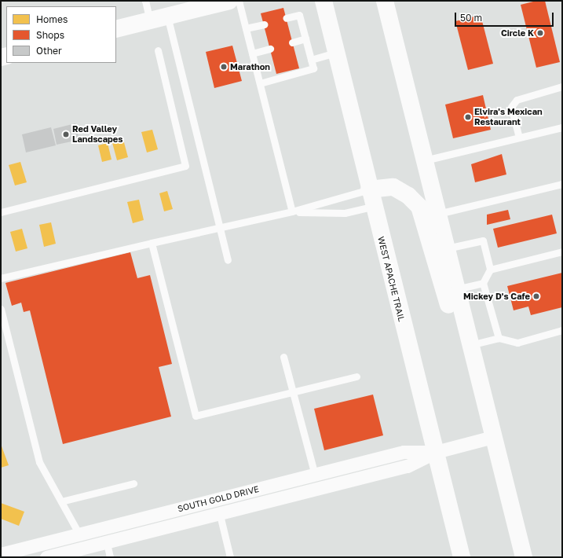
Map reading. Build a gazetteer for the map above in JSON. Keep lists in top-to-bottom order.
{
  "streets": {
    "main road": ["WEST APACHE TRAIL"],
    "street": ["SOUTH GOLD DRIVE"]
  },
  "crossings": [
    ["WEST APACHE TRAIL", "SOUTH GOLD DRIVE"]
  ],
  "places": [
    "Circle K",
    "Marathon",
    "Elvira's Mexican Restaurant",
    "Red Valley Landscapes",
    "Mickey D's Cafe"
  ],
  "legend": ["Homes", "Shops", "Other"],
  "scale_bar": "50 m"
}
